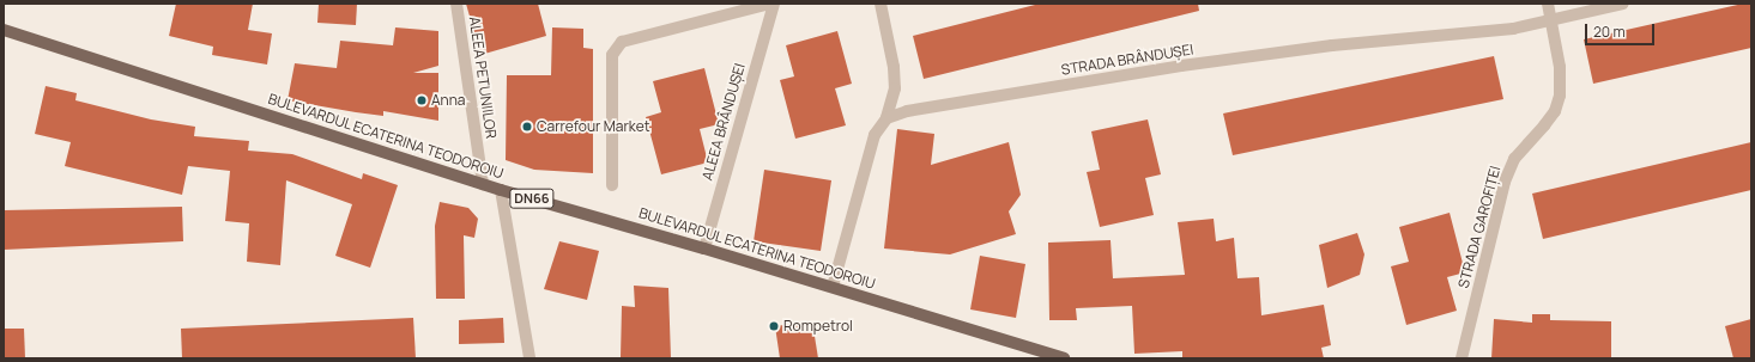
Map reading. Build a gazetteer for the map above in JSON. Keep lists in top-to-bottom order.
{
  "streets": {
    "main road": ["BULEVARDUL ECATERINA TEODOROIU", "DN66"],
    "street": [
      "STRADA BRÂNDUȘEI",
      "ALEEA PETUNIILOR",
      "ALEEA BRÂNDUȘEI",
      "STRADA GAROFIȚEI"
    ]
  },
  "crossings": [
    ["STRADA BRÂNDUȘEI", "STRADA GAROFIȚEI"],
    ["ALEEA PETUNIILOR", "BULEVARDUL ECATERINA TEODOROIU"],
    ["ALEEA BRÂNDUȘEI", "BULEVARDUL ECATERINA TEODOROIU"]
  ],
  "places": ["Anna", "Carrefour Market", "Rompetrol"],
  "scale_bar": "20 m"
}
